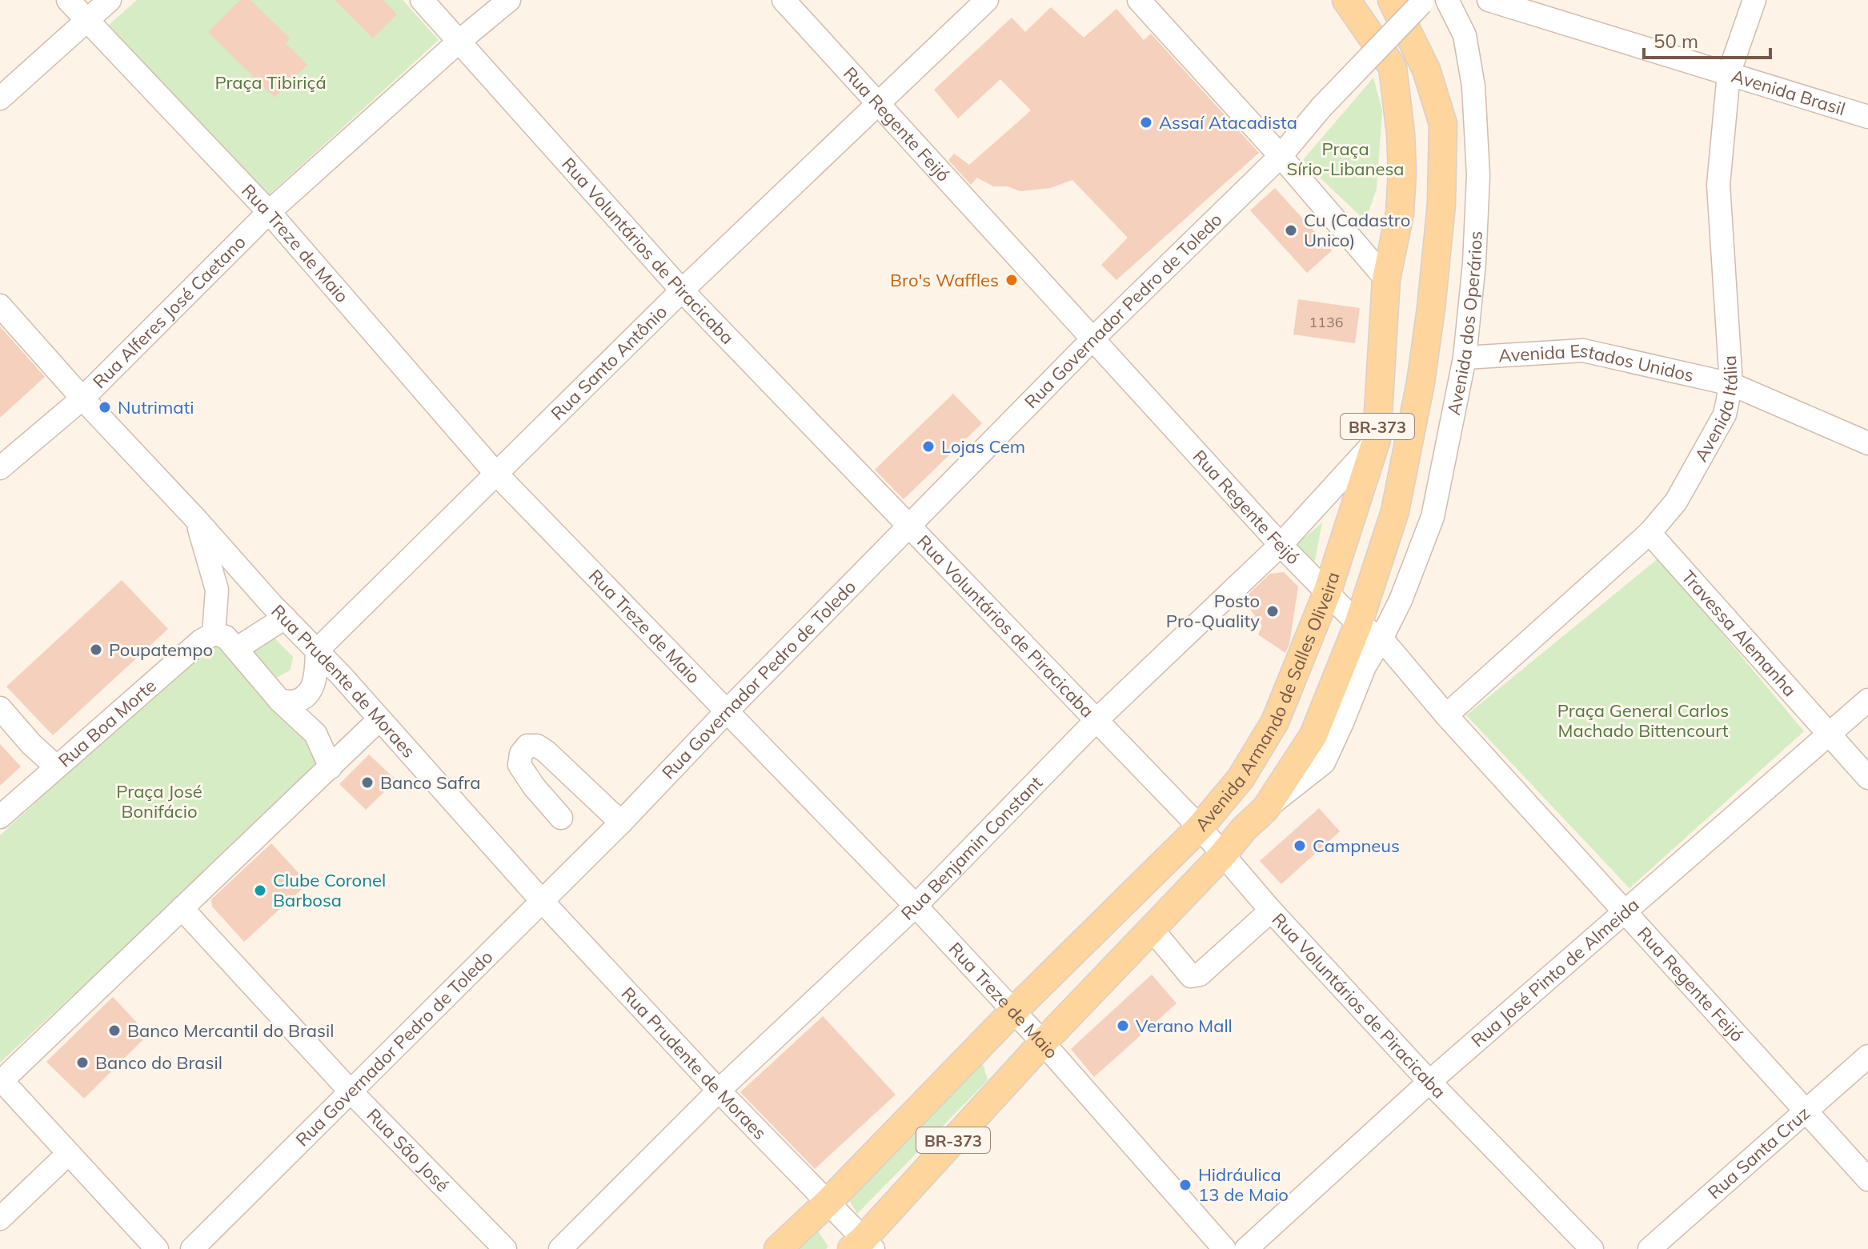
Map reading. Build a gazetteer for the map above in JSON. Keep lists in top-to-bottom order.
{
  "streets": {
    "main road": ["BR-373", "Avenida Armando de Salles Oliveira"],
    "street": [
      "Avenida Brasil",
      "Rua Regente Feijó",
      "Rua Treze de Maio",
      "Rua Voluntários de Piracicaba",
      "Rua Governador Pedro de Toledo",
      "Rua Alferes José Caetano",
      "Avenida dos Operários",
      "Rua Santo Antônio",
      "Avenida Estados Unidos",
      "Avenida Itália",
      "Travessa Alemanha",
      "Rua Prudente de Moraes",
      "Rua Boa Morte",
      "Rua Benjamin Constant",
      "Rua José Pinto de Almeida",
      "Rua São José",
      "Rua Santa Cruz"
    ]
  },
  "crossings": [
    ["Avenida Brasil", "Avenida Itália"],
    ["Rua Regente Feijó", "Rua Governador Pedro de Toledo"],
    ["Rua Regente Feijó", "Avenida dos Operários"],
    ["Rua Regente Feijó", "Rua Santo Antônio"],
    ["Rua Regente Feijó", "Avenida Itália"],
    ["Rua Regente Feijó", "BR-373"],
    ["Rua Regente Feijó", "Avenida Armando de Salles Oliveira"],
    ["Rua Regente Feijó", "Rua Benjamin Constant"],
    ["Rua Regente Feijó", "Rua José Pinto de Almeida"],
    ["Rua Regente Feijó", "Rua Santa Cruz"],
    ["Rua Treze de Maio", "Rua Governador Pedro de Toledo"],
    ["Rua Treze de Maio", "Rua Alferes José Caetano"],
    ["Rua Treze de Maio", "Rua Santo Antônio"],
    ["Rua Treze de Maio", "BR-373"],
    ["Rua Treze de Maio", "Avenida Armando de Salles Oliveira"],
    ["Rua Treze de Maio", "Rua Benjamin Constant"],
    ["Rua Voluntários de Piracicaba", "Rua Governador Pedro de Toledo"],
    ["Rua Voluntários de Piracicaba", "Rua Alferes José Caetano"],
    ["Rua Voluntários de Piracicaba", "Rua Santo Antônio"],
    ["Rua Voluntários de Piracicaba", "BR-373"],
    ["Rua Voluntários de Piracicaba", "Avenida Armando de Salles Oliveira"],
    ["Rua Voluntários de Piracicaba", "Rua Benjamin Constant"],
    ["Rua Voluntários de Piracicaba", "Rua José Pinto de Almeida"],
    ["Rua Governador Pedro de Toledo", "Rua Prudente de Moraes"],
    ["Rua Governador Pedro de Toledo", "Rua São José"],
    ["Rua Alferes José Caetano", "Rua Prudente de Moraes"],
    ["Avenida dos Operários", "Avenida Estados Unidos"],
    ["Avenida dos Operários", "BR-373"],
    ["Rua Santo Antônio", "Rua Prudente de Moraes"],
    ["Avenida Estados Unidos", "Avenida Itália"],
    ["Avenida Itália", "Travessa Alemanha"],
    ["BR-373", "Rua Prudente de Moraes"],
    ["Travessa Alemanha", "Rua José Pinto de Almeida"],
    ["Rua Prudente de Moraes", "Avenida Armando de Salles Oliveira"],
    ["Rua Prudente de Moraes", "Rua Benjamin Constant"],
    ["Avenida Armando de Salles Oliveira", "Rua Benjamin Constant"]
  ],
  "parks": [
    "Praça Tibiriçá",
    "Praça Sírio-Libanesa",
    "Praça General Carlos Machado Bittencourt",
    "Praça José Bonifácio"
  ],
  "places": [
    "Assaí Atacadista",
    "Cu (Cadastro Unico)",
    "Bro's Waffles",
    "Nutrimati",
    "Lojas Cem",
    "Posto Pro-Quality",
    "Poupatempo",
    "Banco Safra",
    "Campneus",
    "Clube Coronel Barbosa",
    "Verano Mall",
    "Banco Mercantil do Brasil",
    "Banco do Brasil",
    "Hidráulica 13 de Maio"
  ],
  "house_numbers": ["1136"],
  "scale_bar": "50 m"
}
